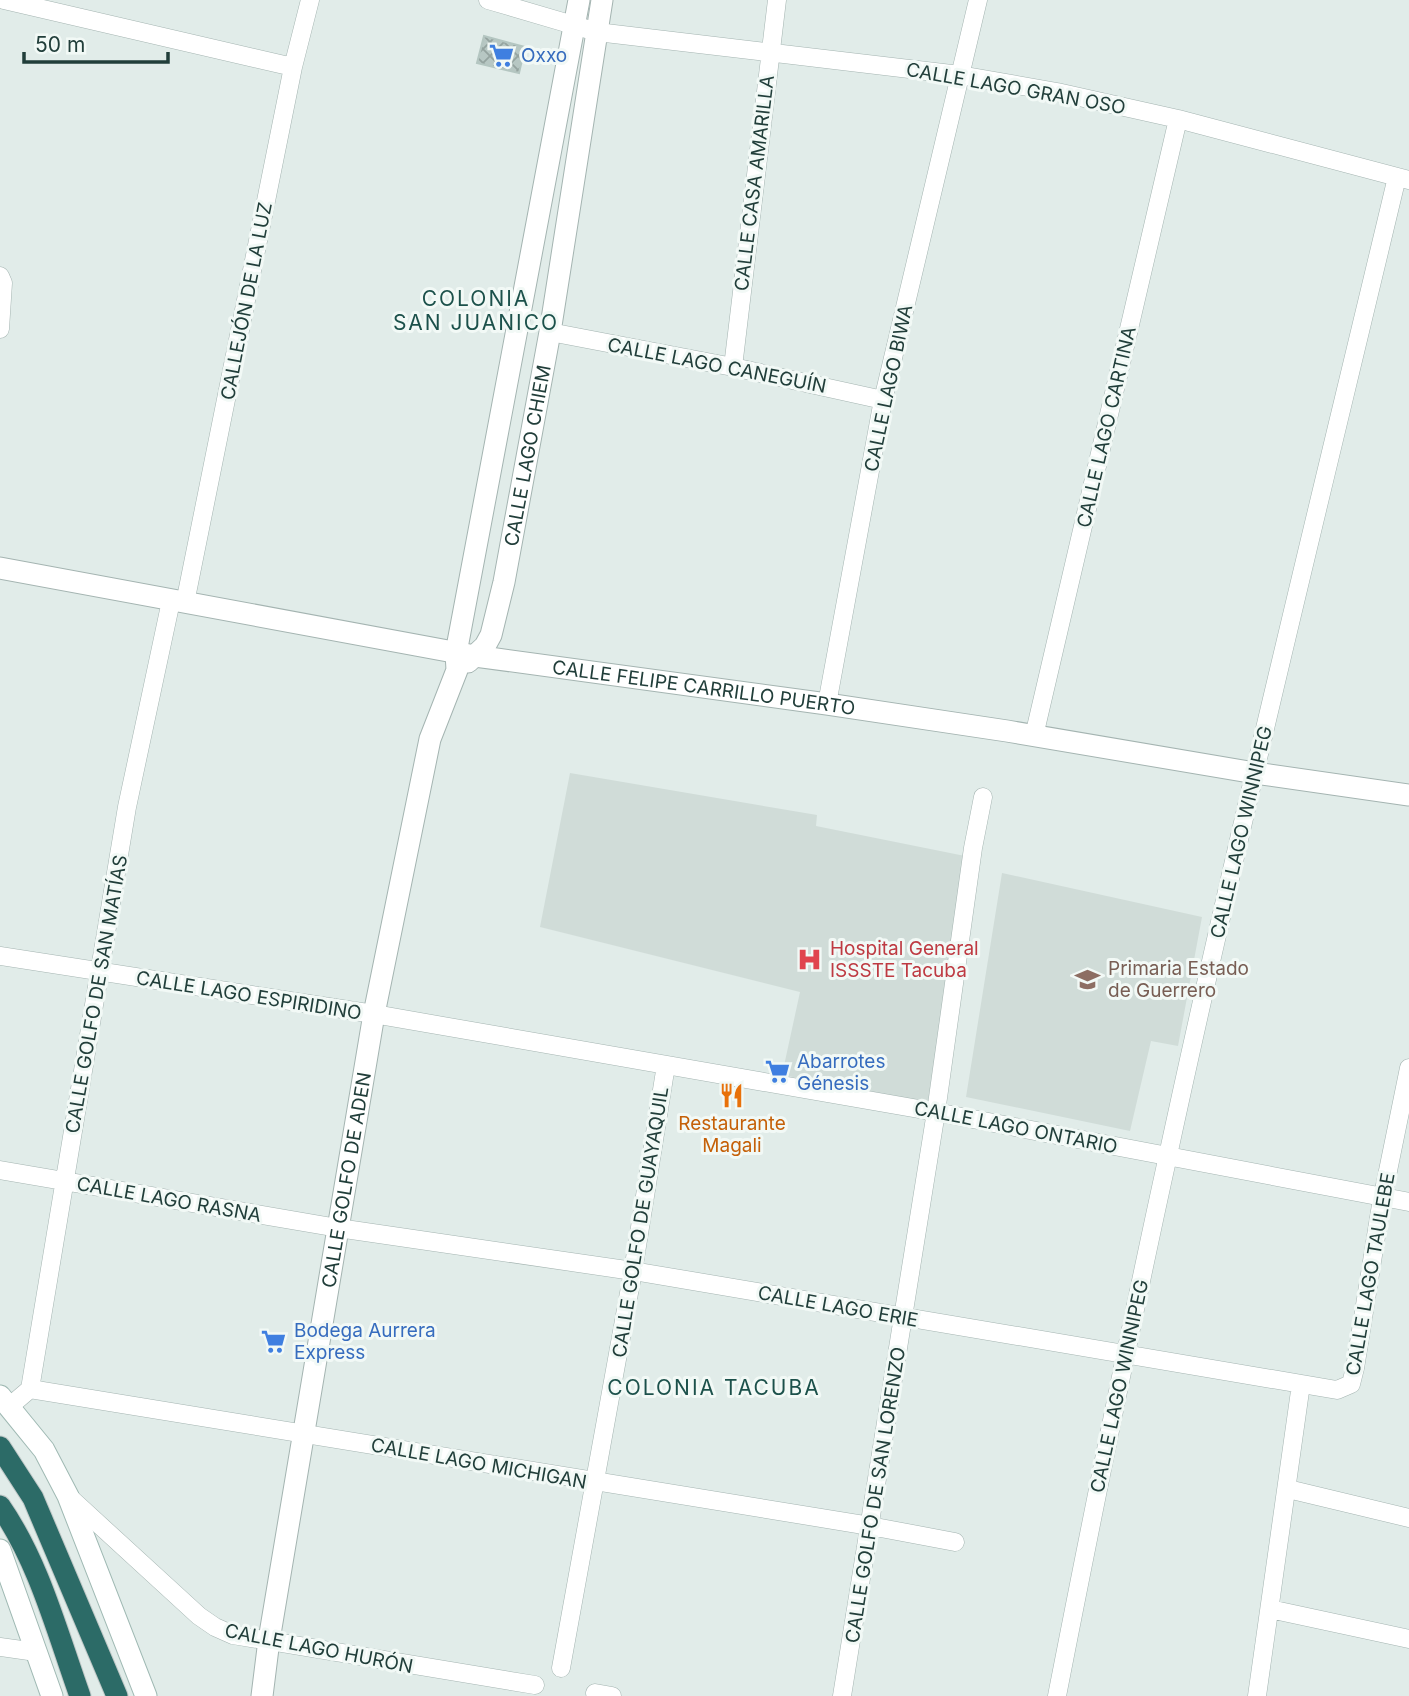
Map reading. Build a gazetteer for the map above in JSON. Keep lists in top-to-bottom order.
{
  "streets": {
    "street": [
      "CALLE LAGO GRAN OSO",
      "CALLE CASA AMARILLA",
      "CALLEJÓN DE LA LUZ",
      "CALLE LAGO CANEGUÍN",
      "CALLE LAGO BIWA",
      "CALLE LAGO CARTINA",
      "CALLE LAGO CHIEM",
      "CALLE FELIPE CARRILLO PUERTO",
      "CALLE LAGO WINNIPEG",
      "CALLE GOLFO DE SAN MATÍAS",
      "CALLE LAGO ESPIRIDINO",
      "CALLE LAGO ONTARIO",
      "CALLE GOLFO DE ADEN",
      "CALLE LAGO RASNA",
      "CALLE GOLFO DE GUAYAQUIL",
      "CALLE LAGO TAULEBE",
      "CALLE LAGO ERIE",
      "CALLE LAGO MICHIGAN",
      "CALLE GOLFO DE SAN LORENZO",
      "CALLE LAGO HURÓN"
    ]
  },
  "crossings": [
    ["CALLE LAGO GRAN OSO", "CALLE CASA AMARILLA"],
    ["CALLE LAGO GRAN OSO", "CALLE LAGO BIWA"],
    ["CALLE LAGO GRAN OSO", "CALLE LAGO CARTINA"],
    ["CALLE LAGO GRAN OSO", "CALLE LAGO CHIEM"],
    ["CALLE LAGO GRAN OSO", "CALLE LAGO WINNIPEG"],
    ["CALLE CASA AMARILLA", "CALLE LAGO CANEGUÍN"],
    ["CALLEJÓN DE LA LUZ", "CALLE FELIPE CARRILLO PUERTO"],
    ["CALLEJÓN DE LA LUZ", "CALLE GOLFO DE SAN MATÍAS"],
    ["CALLE LAGO CANEGUÍN", "CALLE LAGO BIWA"],
    ["CALLE LAGO CANEGUÍN", "CALLE LAGO CHIEM"],
    ["CALLE LAGO BIWA", "CALLE FELIPE CARRILLO PUERTO"],
    ["CALLE LAGO CARTINA", "CALLE FELIPE CARRILLO PUERTO"],
    ["CALLE LAGO CHIEM", "CALLE FELIPE CARRILLO PUERTO"],
    ["CALLE LAGO CHIEM", "CALLE GOLFO DE ADEN"],
    ["CALLE FELIPE CARRILLO PUERTO", "CALLE LAGO WINNIPEG"],
    ["CALLE FELIPE CARRILLO PUERTO", "CALLE GOLFO DE SAN MATÍAS"],
    ["CALLE FELIPE CARRILLO PUERTO", "CALLE GOLFO DE ADEN"],
    ["CALLE LAGO WINNIPEG", "CALLE LAGO ONTARIO"],
    ["CALLE LAGO WINNIPEG", "CALLE LAGO ERIE"],
    ["CALLE GOLFO DE SAN MATÍAS", "CALLE LAGO ESPIRIDINO"],
    ["CALLE GOLFO DE SAN MATÍAS", "CALLE LAGO RASNA"],
    ["CALLE GOLFO DE SAN MATÍAS", "CALLE LAGO MICHIGAN"],
    ["CALLE LAGO ESPIRIDINO", "CALLE LAGO ONTARIO"],
    ["CALLE LAGO ESPIRIDINO", "CALLE GOLFO DE ADEN"],
    ["CALLE LAGO ONTARIO", "CALLE GOLFO DE ADEN"],
    ["CALLE LAGO ONTARIO", "CALLE GOLFO DE GUAYAQUIL"],
    ["CALLE LAGO ONTARIO", "CALLE LAGO TAULEBE"],
    ["CALLE LAGO ONTARIO", "CALLE GOLFO DE SAN LORENZO"],
    ["CALLE GOLFO DE ADEN", "CALLE LAGO RASNA"],
    ["CALLE GOLFO DE ADEN", "CALLE LAGO ERIE"],
    ["CALLE GOLFO DE ADEN", "CALLE LAGO MICHIGAN"],
    ["CALLE GOLFO DE ADEN", "CALLE LAGO HURÓN"],
    ["CALLE LAGO RASNA", "CALLE LAGO ERIE"],
    ["CALLE GOLFO DE GUAYAQUIL", "CALLE LAGO ERIE"],
    ["CALLE GOLFO DE GUAYAQUIL", "CALLE LAGO MICHIGAN"],
    ["CALLE LAGO TAULEBE", "CALLE LAGO ERIE"],
    ["CALLE LAGO ERIE", "CALLE GOLFO DE SAN LORENZO"],
    ["CALLE LAGO MICHIGAN", "CALLE GOLFO DE SAN LORENZO"]
  ],
  "districts": ["COLONIA SAN JUANICO", "COLONIA TACUBA"],
  "places": {
    "supermarket": ["Oxxo", "Abarrotes Génesis", "Bodega Aurrera Express"],
    "hospital": ["Hospital General ISSSTE Tacuba"],
    "school or university": ["Primaria Estado de Guerrero"],
    "restaurant": ["Restaurante Magali"]
  },
  "scale_bar": "50 m"
}
